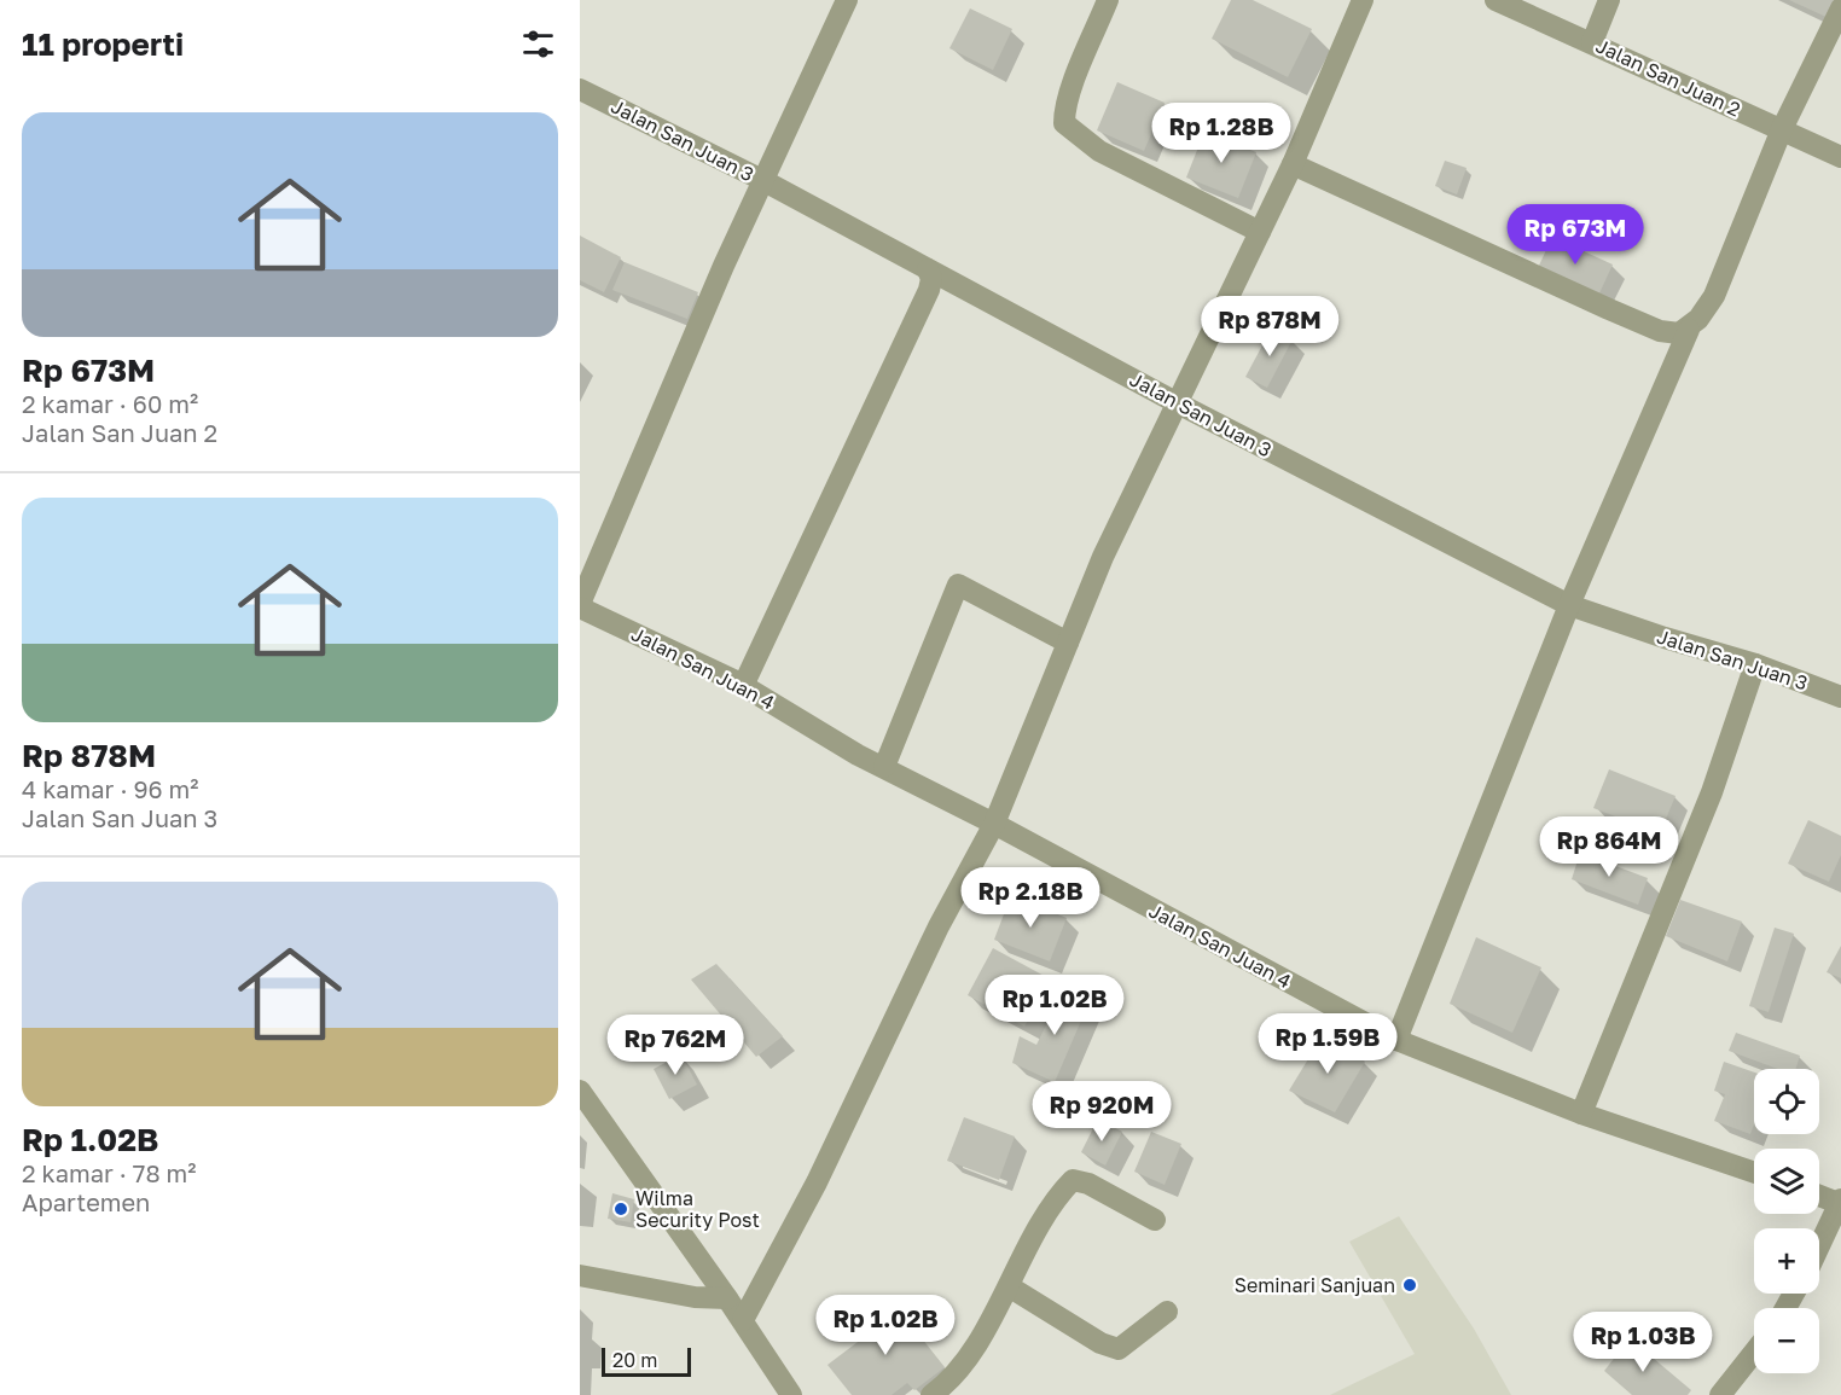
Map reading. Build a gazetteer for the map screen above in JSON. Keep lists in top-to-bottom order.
{
  "streets": {
    "street": ["Jalan San Juan 2", "Jalan San Juan 3", "Jalan San Juan 4"]
  },
  "places": ["Wilma Security Post", "Seminari Sanjuan"],
  "scale_bar": "20 m",
  "page": {
    "heading": "11 properti",
    "list": [
      {
        "name": "Rp 673M",
        "note": "2 kamar · 60 m² · Jalan San Juan 2"
      },
      {
        "name": "Rp 878M",
        "note": "4 kamar · 96 m² · Jalan San Juan 3"
      },
      {
        "name": "Rp 1.02B",
        "note": "2 kamar · 78 m² · Apartemen"
      }
    ],
    "price": [
      "Rp 1.28B",
      "Rp 673M",
      "Rp 878M",
      "Rp 864M",
      "Rp 2.18B",
      "Rp 1.02B",
      "Rp 1.59B",
      "Rp 762M",
      "Rp 920M",
      "Rp 1.02B",
      "Rp 1.03B"
    ],
    "map_buttons": ["+", "−"],
    "scale": "20 m"
  }
}
